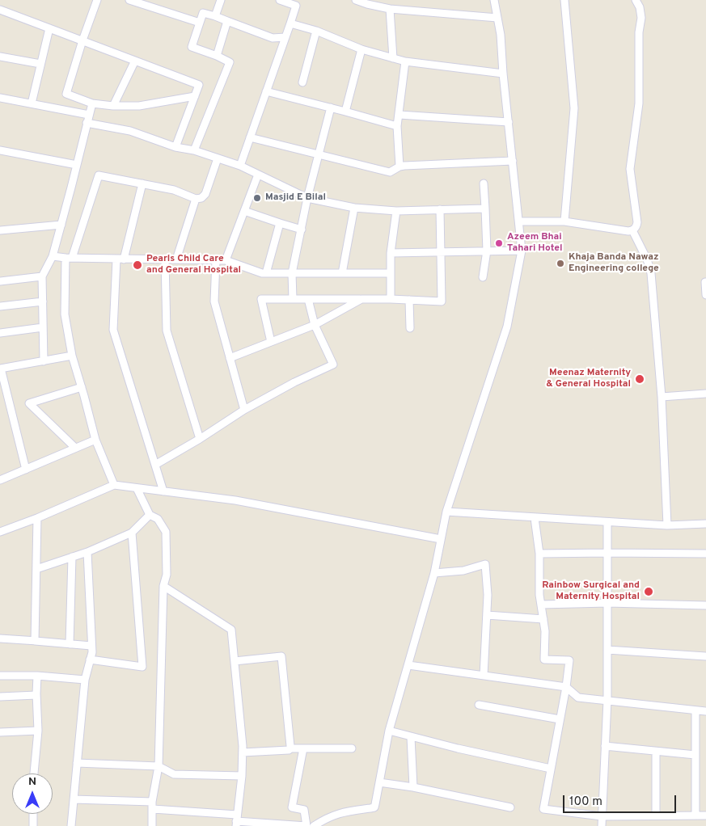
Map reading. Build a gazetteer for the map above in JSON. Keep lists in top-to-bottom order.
{
  "places": [
    "Masjid E Bilal",
    "Azeem Bhai Tahari Hotel",
    "Khaja Banda Nawaz Engineering college",
    "Pearls Child Care and General Hospital",
    "Meenaz Maternity & General Hospital",
    "Rainbow Surgical and Maternity Hospital"
  ],
  "scale_bar": "100 m",
  "north": "top"
}
